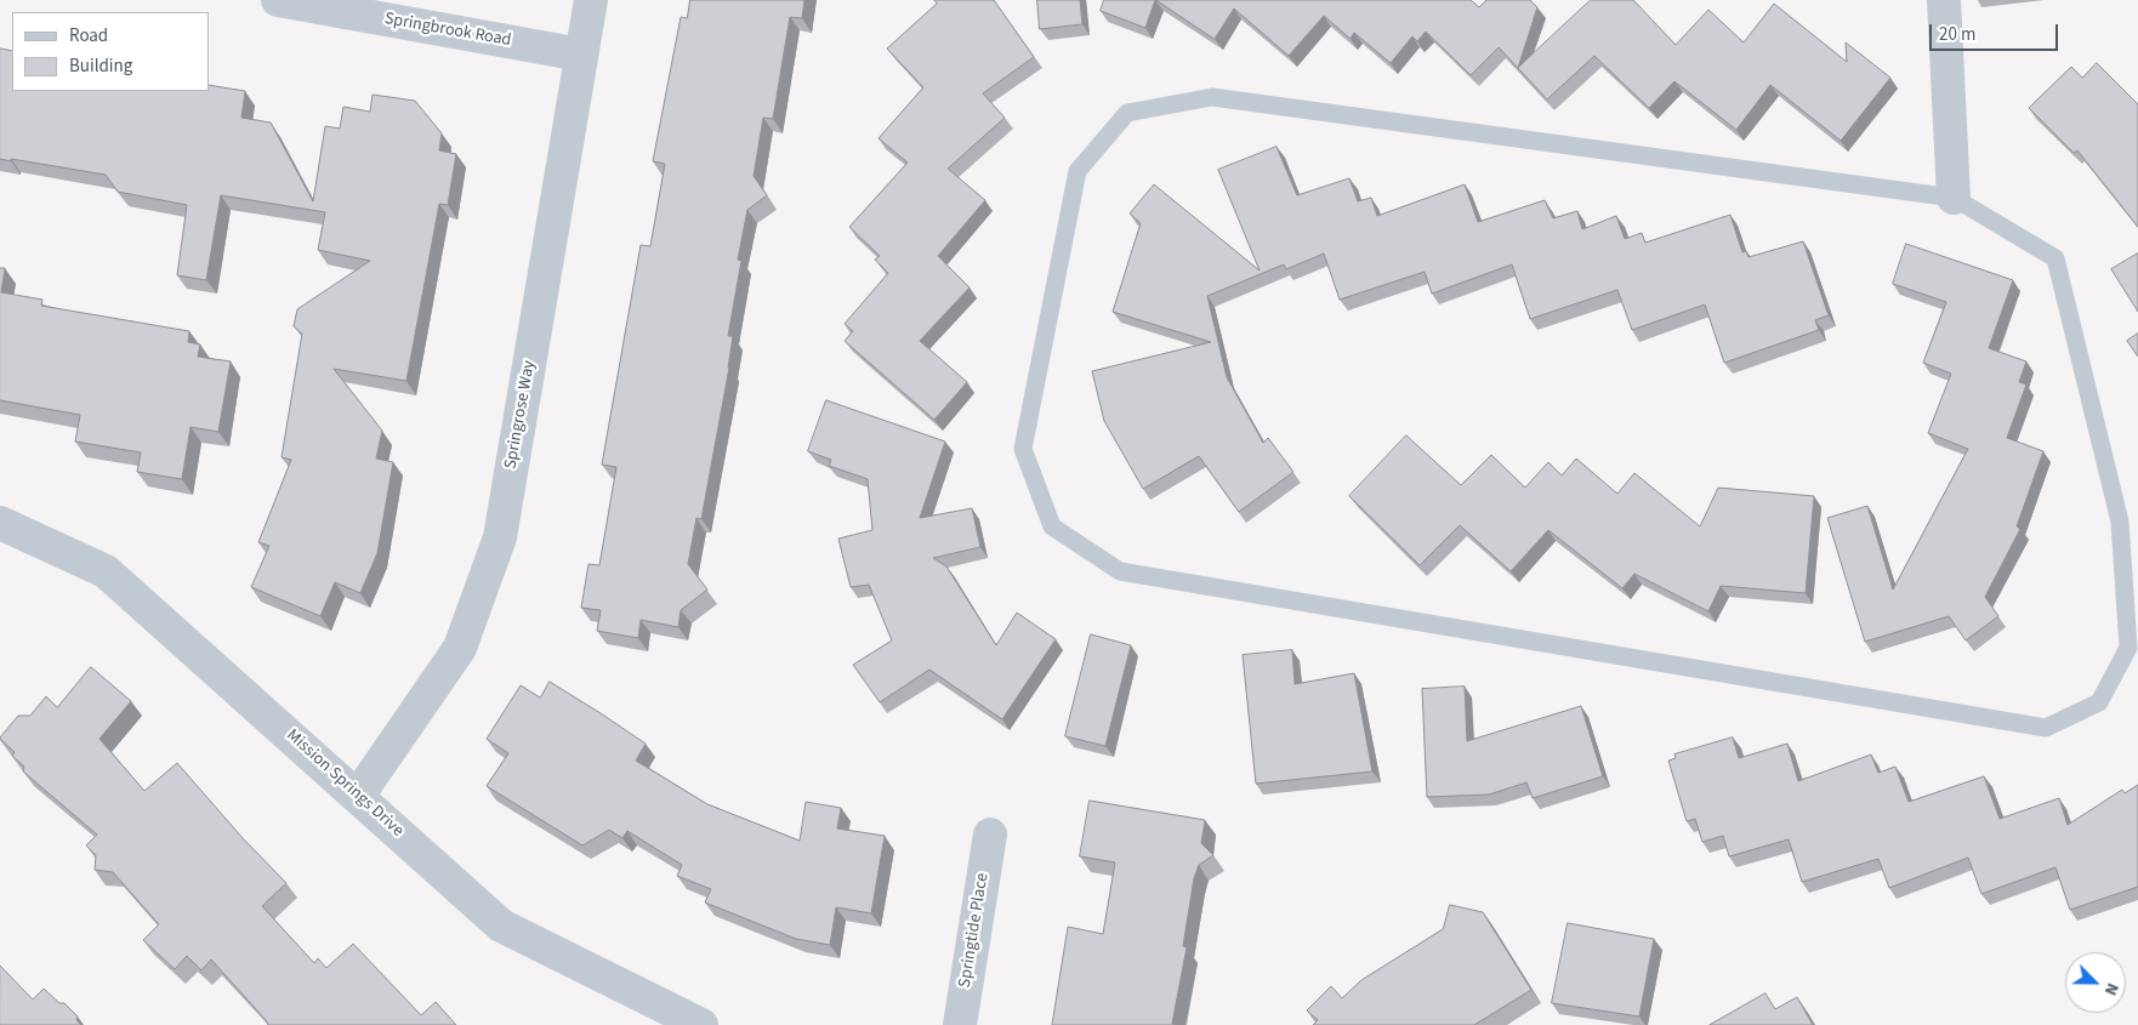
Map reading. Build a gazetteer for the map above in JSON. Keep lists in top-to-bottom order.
{
  "streets": {
    "street": [
      "Springbrook Road",
      "Springrose Way",
      "Mission Springs Drive",
      "Springtide Place"
    ]
  },
  "crossings": [
    ["Springbrook Road", "Springrose Way"],
    ["Springrose Way", "Mission Springs Drive"]
  ],
  "legend": ["Road", "Building"],
  "scale_bar": "20 m",
  "north": "bottom right"
}
